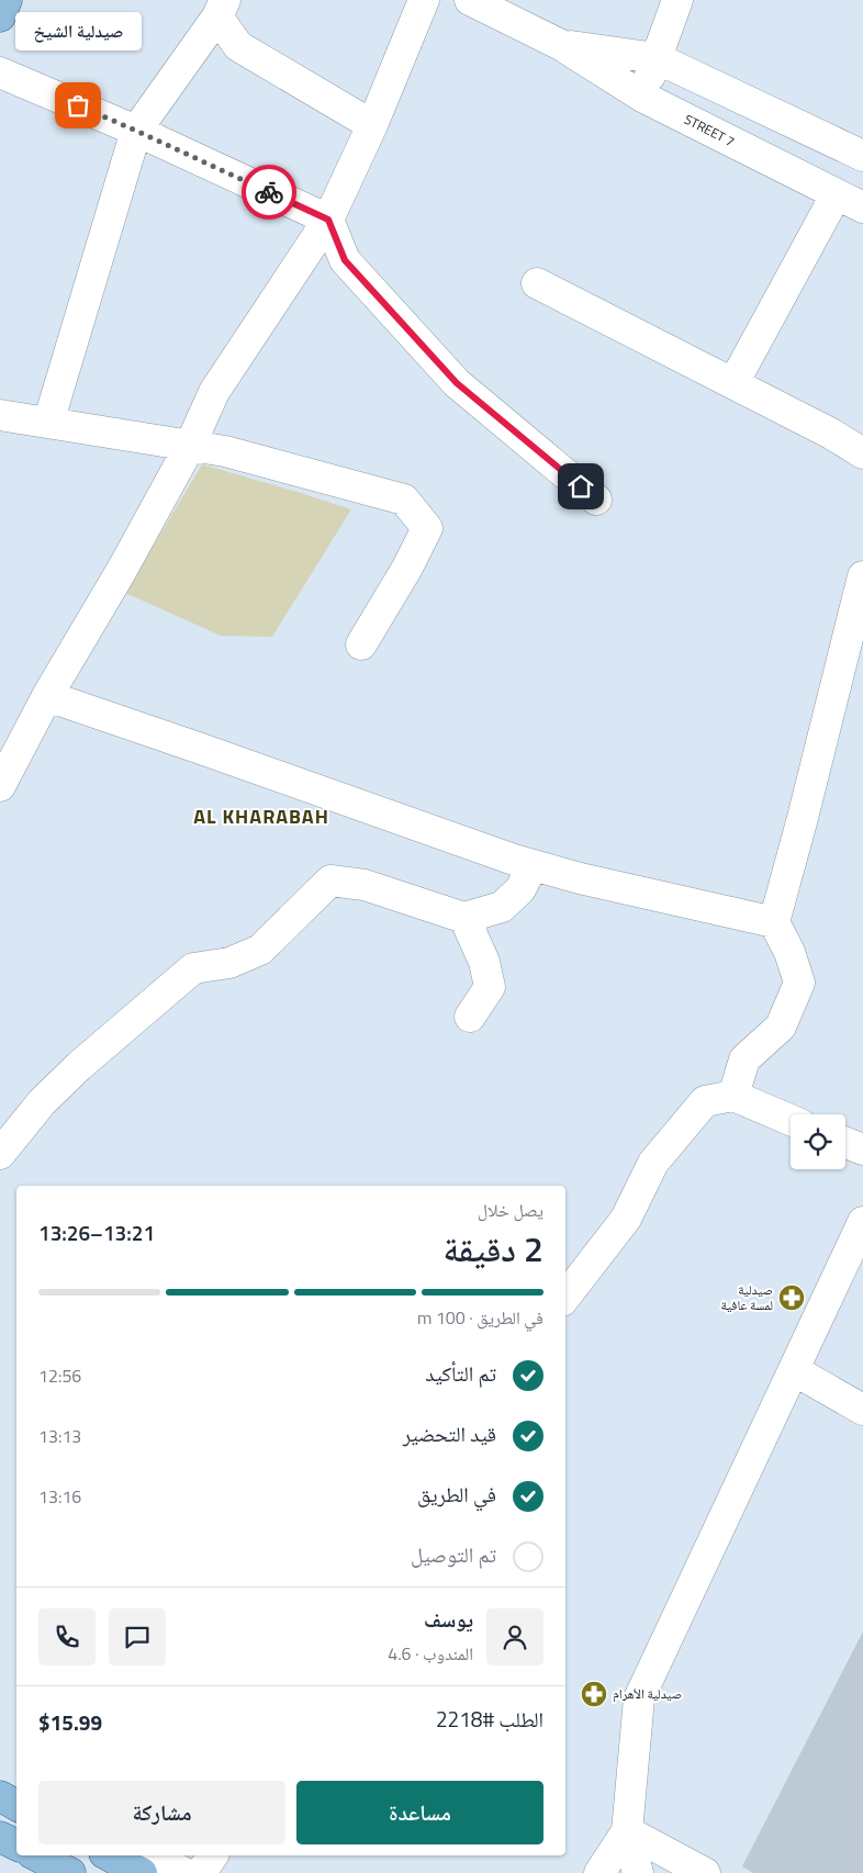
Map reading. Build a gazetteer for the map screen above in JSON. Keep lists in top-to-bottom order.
{
  "streets": {
    "street": ["STREET 7"]
  },
  "districts": ["AL KHARABAH"],
  "places": {
    "other": ["صيدلية الشيخ"],
    "pharmacy": ["صيدلية لمسة عافية", "صيدلية الأهرام"]
  },
  "page": {
    "bubble": "صيدلية الشيخ",
    "heading": ["2 دقيقة", "يصل خلال", "13:21–13:26"],
    "panel": [
      "يوسف",
      "المندوب · 4.6",
      "الطلب #2218",
      "$15.99"
    ],
    "bar": "في الطريق · 100 m",
    "list": [
      ["تم التأكيد", "12:56"],
      ["قيد التحضير", "13:13"],
      ["في الطريق", "13:16"],
      "تم التوصيل"
    ],
    "buttons": ["مساعدة", "مشاركة"]
  }
}
